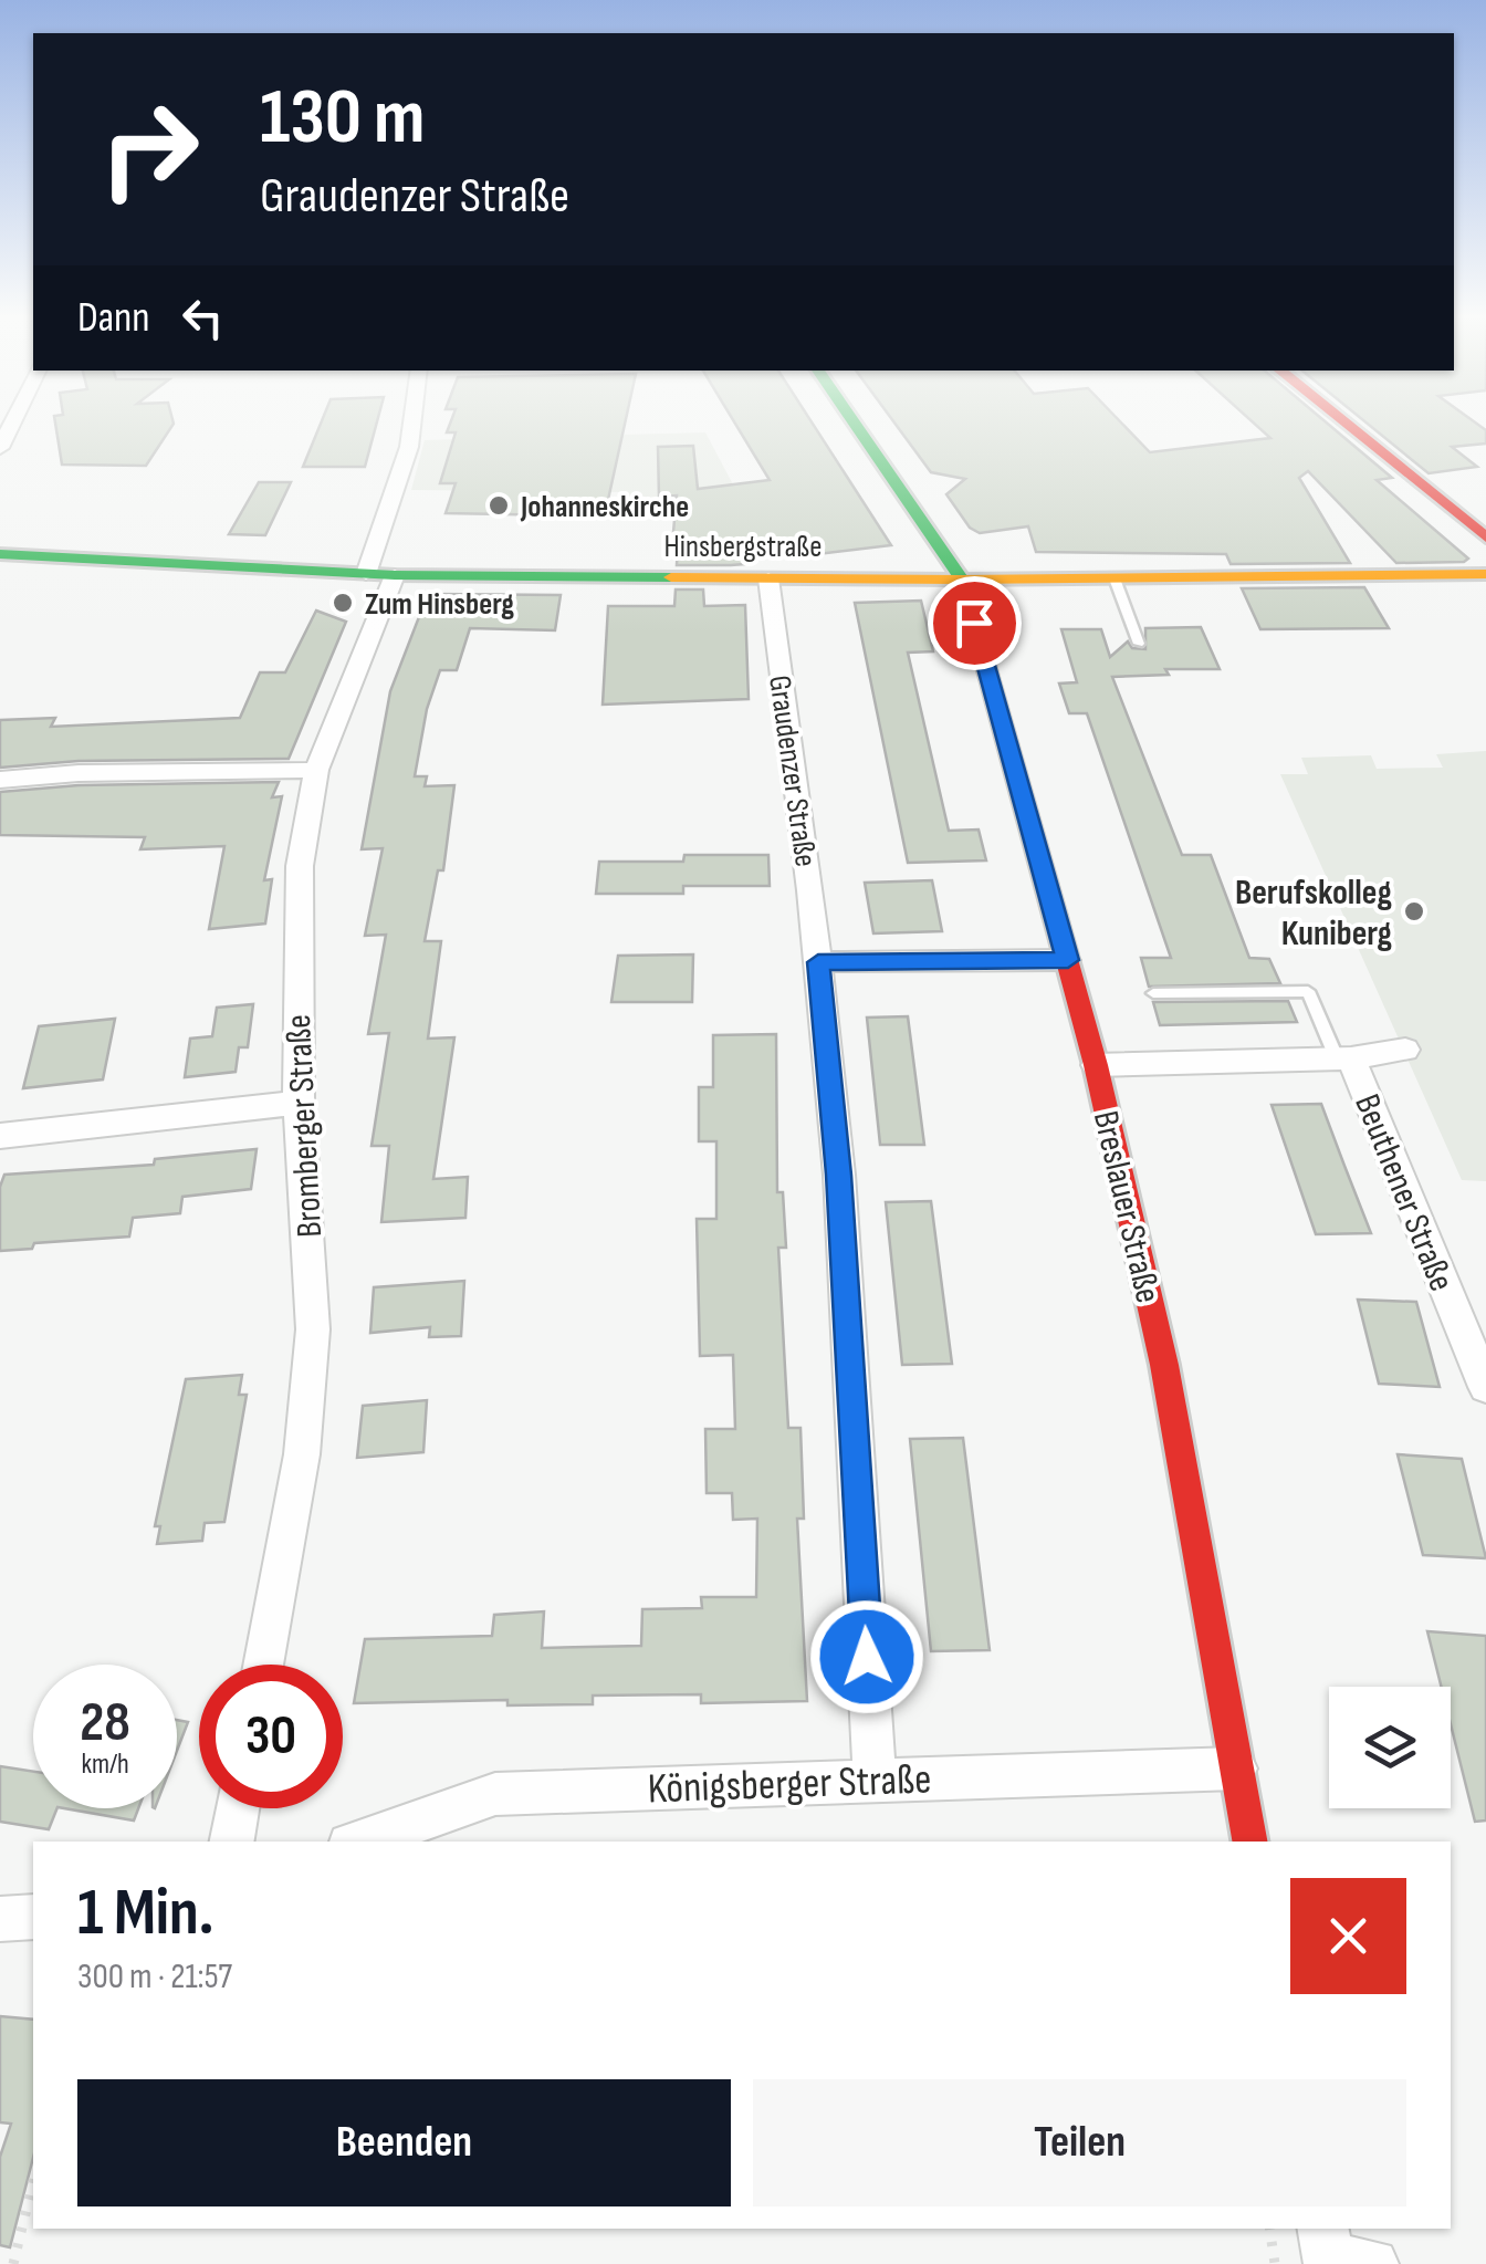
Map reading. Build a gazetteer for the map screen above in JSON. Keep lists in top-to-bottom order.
{
  "streets": {
    "street": [
      "Hinsbergstraße",
      "Graudenzer Straße",
      "Bromberger Straße",
      "Beuthener Straße",
      "Breslauer Straße",
      "Königsberger Straße"
    ]
  },
  "crossings": [
    ["Hinsbergstraße", "Graudenzer Straße"],
    ["Hinsbergstraße", "Bromberger Straße"],
    ["Hinsbergstraße", "Breslauer Straße"],
    ["Graudenzer Straße", "Königsberger Straße"],
    ["Beuthener Straße", "Breslauer Straße"],
    ["Breslauer Straße", "Königsberger Straße"]
  ],
  "places": ["Johanneskirche", "Zum Hinsberg", "Berufskolleg Kuniberg"],
  "page": {
    "turn": ["130 m", "Graudenzer Straße"],
    "then": "Dann",
    "speed": "28 km/h",
    "limit": "30",
    "heading": ["1 Min.", "300 m · 21:57"],
    "buttons": ["Beenden", "Teilen"]
  }
}
